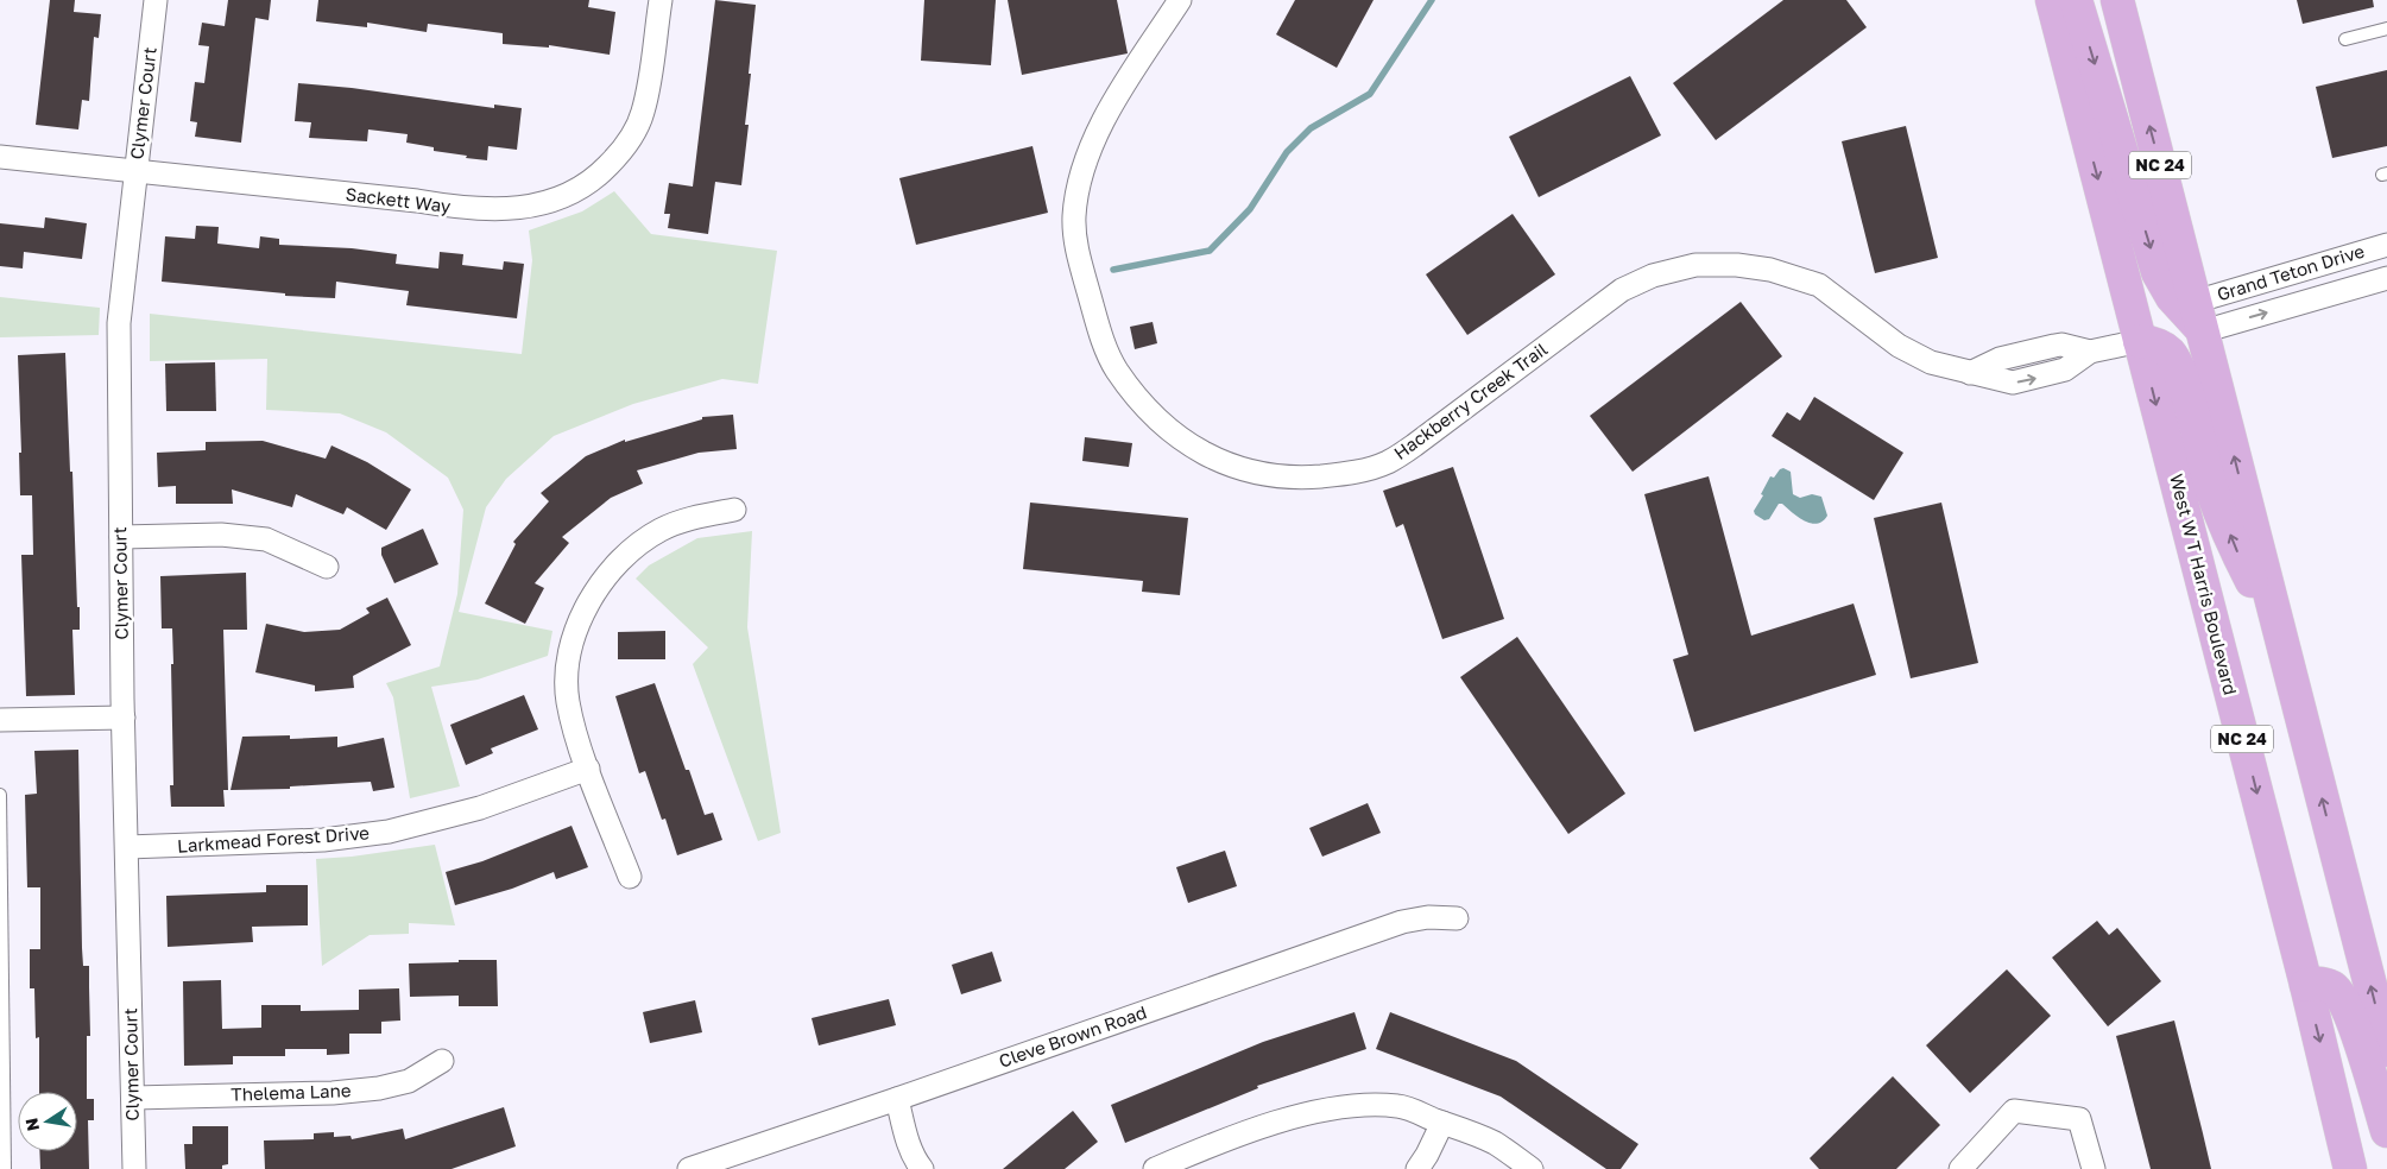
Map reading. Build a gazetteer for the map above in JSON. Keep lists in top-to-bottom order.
{
  "streets": {
    "main road": ["NC 24", "West W T Harris Boulevard"],
    "street": [
      "Clymer Court",
      "Sackett Way",
      "Grand Teton Drive",
      "Hackberry Creek Trail",
      "Larkmead Forest Drive",
      "Cleve Brown Road",
      "Thelema Lane"
    ]
  },
  "crossings": [
    ["Clymer Court", "Sackett Way"],
    ["Clymer Court", "Larkmead Forest Drive"],
    ["Clymer Court", "Thelema Lane"],
    ["NC 24", "Grand Teton Drive"],
    ["Hackberry Creek Trail", "West W T Harris Boulevard"]
  ],
  "north": "left"
}
